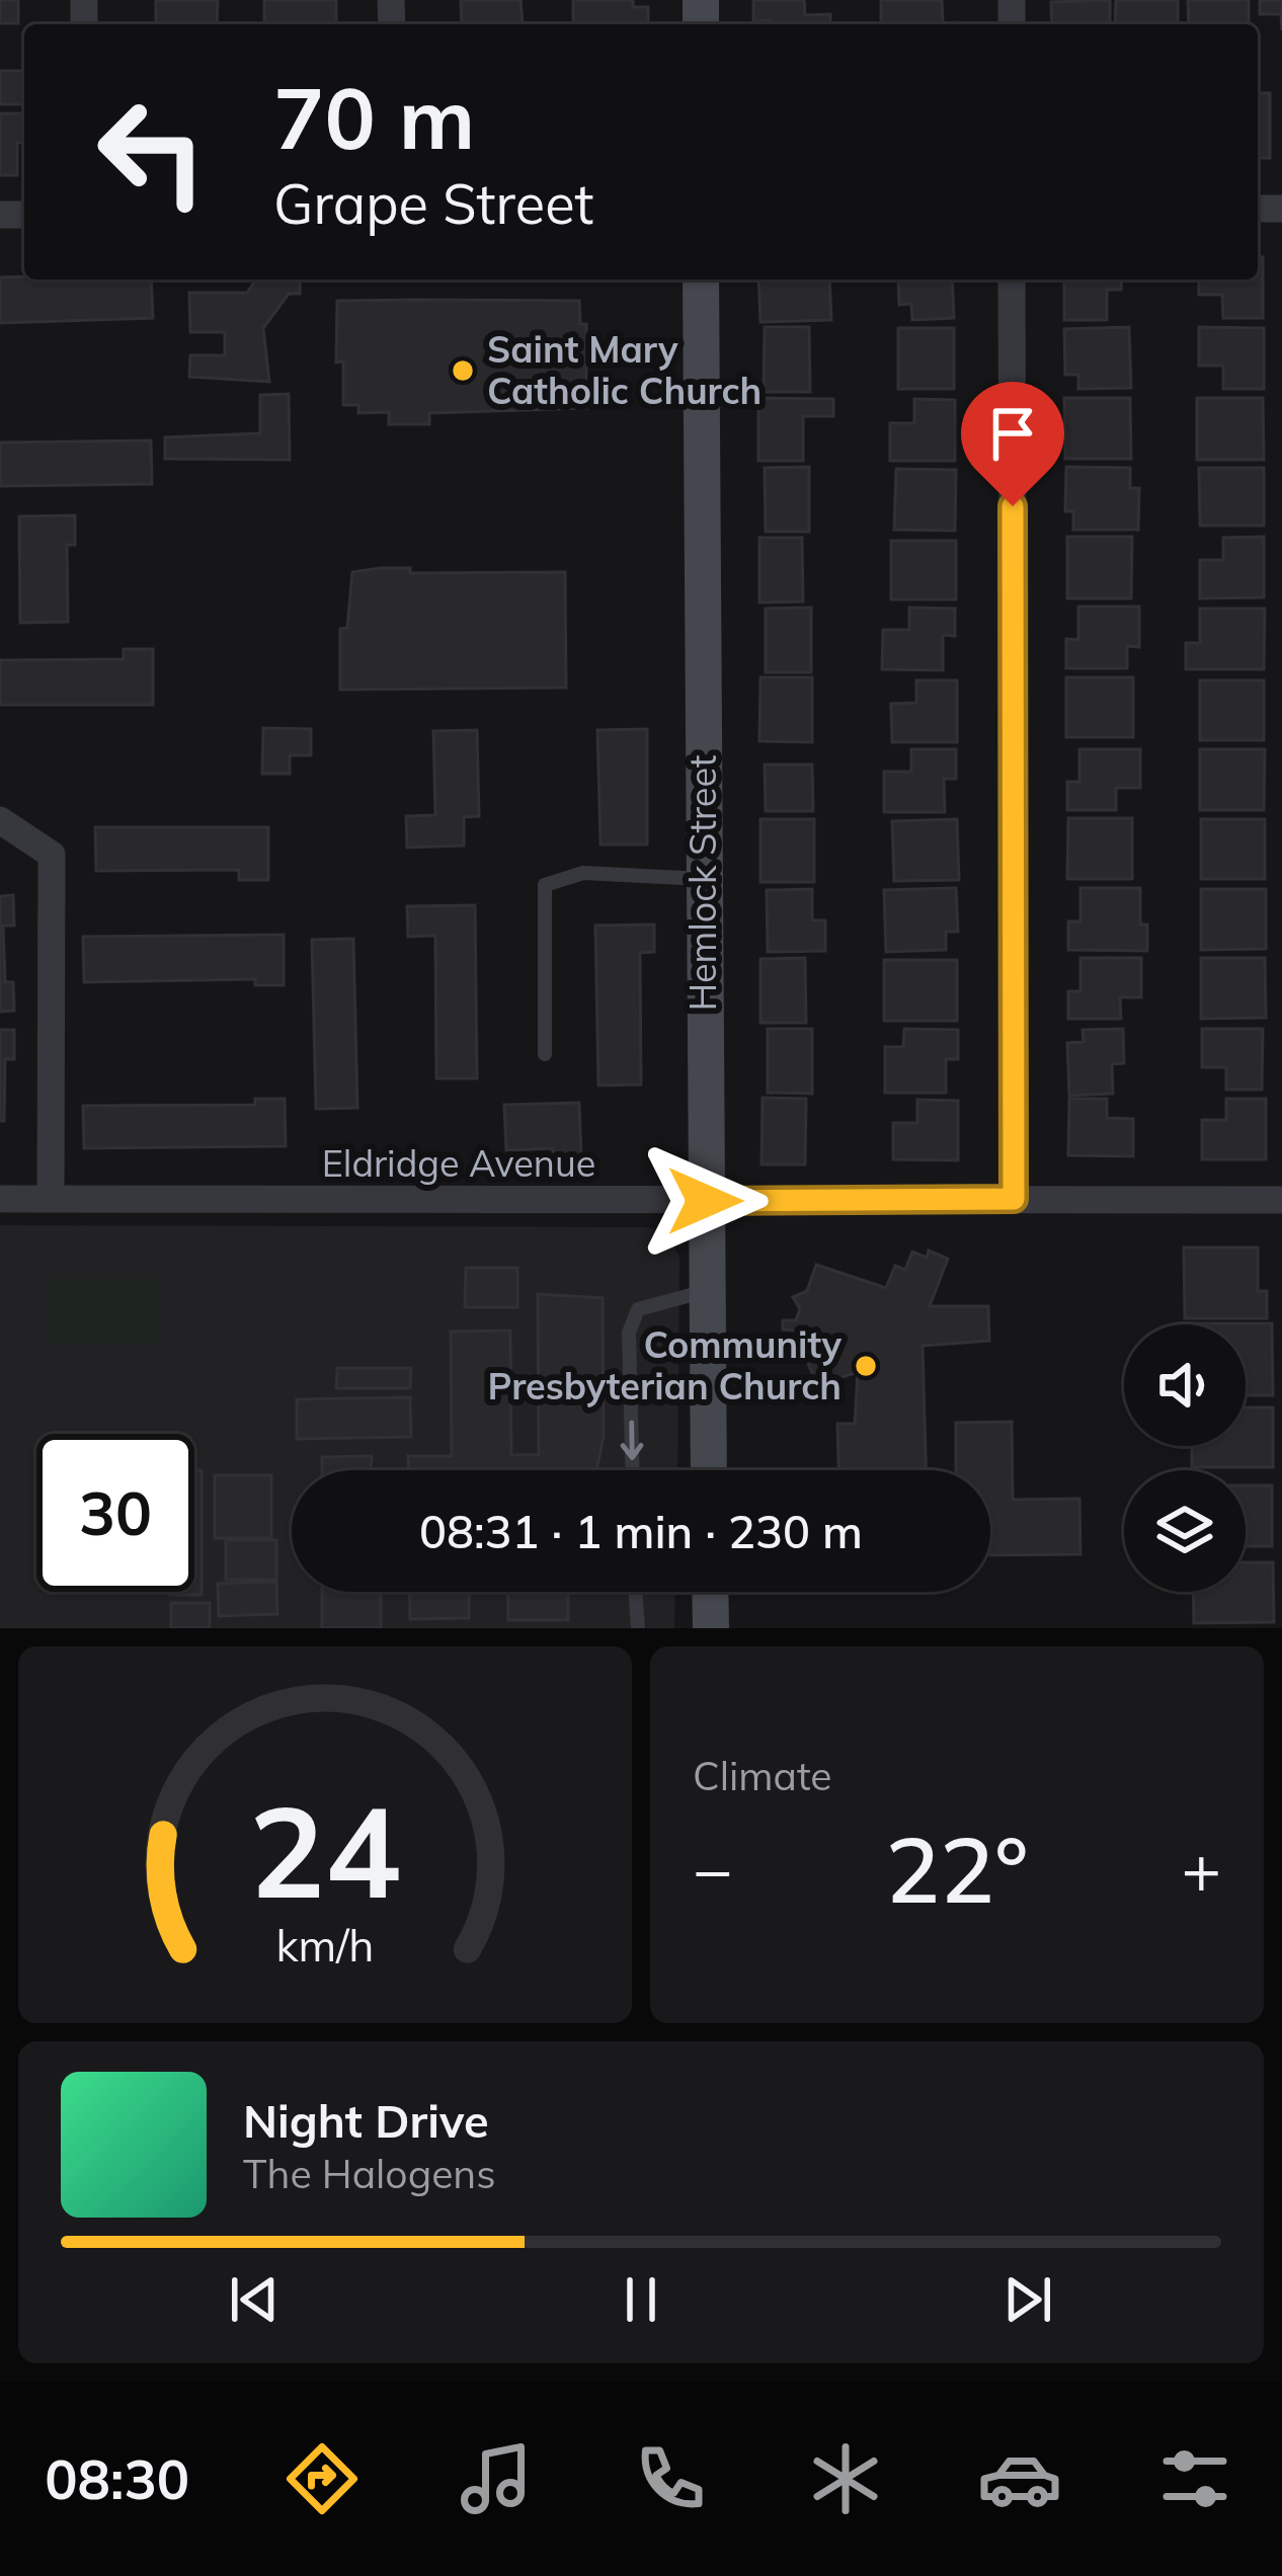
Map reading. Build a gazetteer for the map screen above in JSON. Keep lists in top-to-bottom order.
{
  "streets": {
    "street": ["Hemlock Street", "Eldridge Avenue"]
  },
  "crossings": [
    ["Hemlock Street", "Eldridge Avenue"]
  ],
  "places": ["Saint Mary Catholic Church", "Community Presbyterian Church"],
  "page": {
    "turn": ["70 m", "Grape Street"],
    "limit": "30",
    "trip": "08:31 · 1 min · 230 m",
    "tile": "Climate",
    "heat": ["−", "22°", "+"],
    "song": ["Night Drive", "The Halogens"],
    "tabs": "08:30",
    "gauge": ["24", "km/h"]
  }
}
